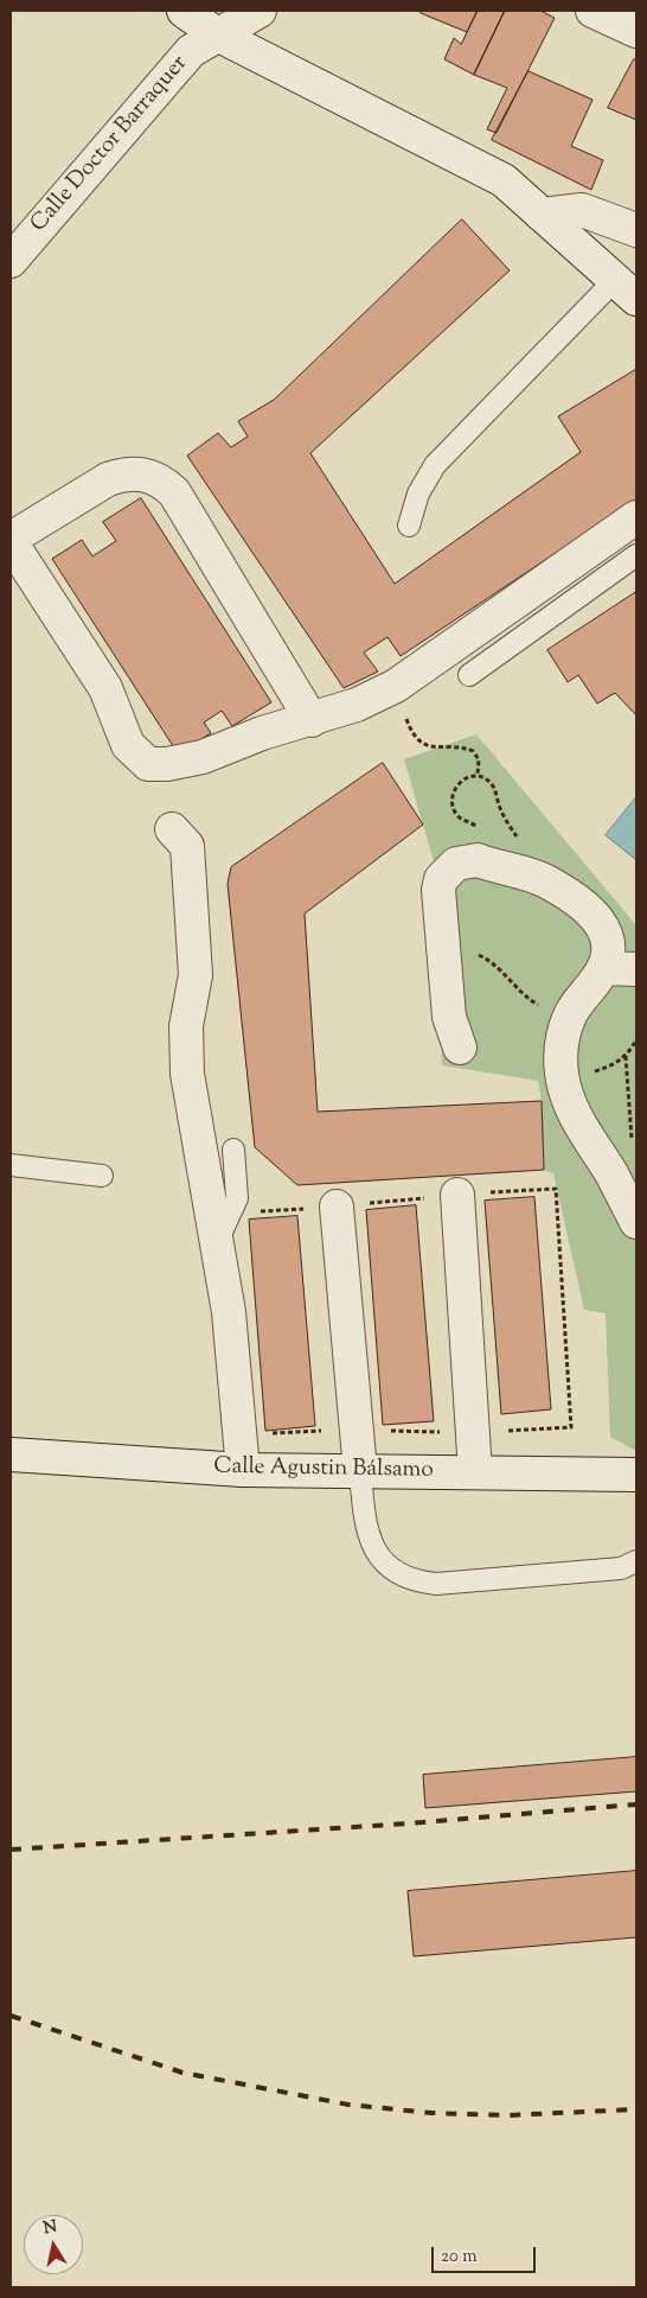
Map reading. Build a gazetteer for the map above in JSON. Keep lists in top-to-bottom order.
{
  "streets": {
    "street": ["Calle Doctor Barraquer", "Calle Agustin Bálsamo"]
  },
  "scale_bar": "20 m",
  "north": "top"
}
